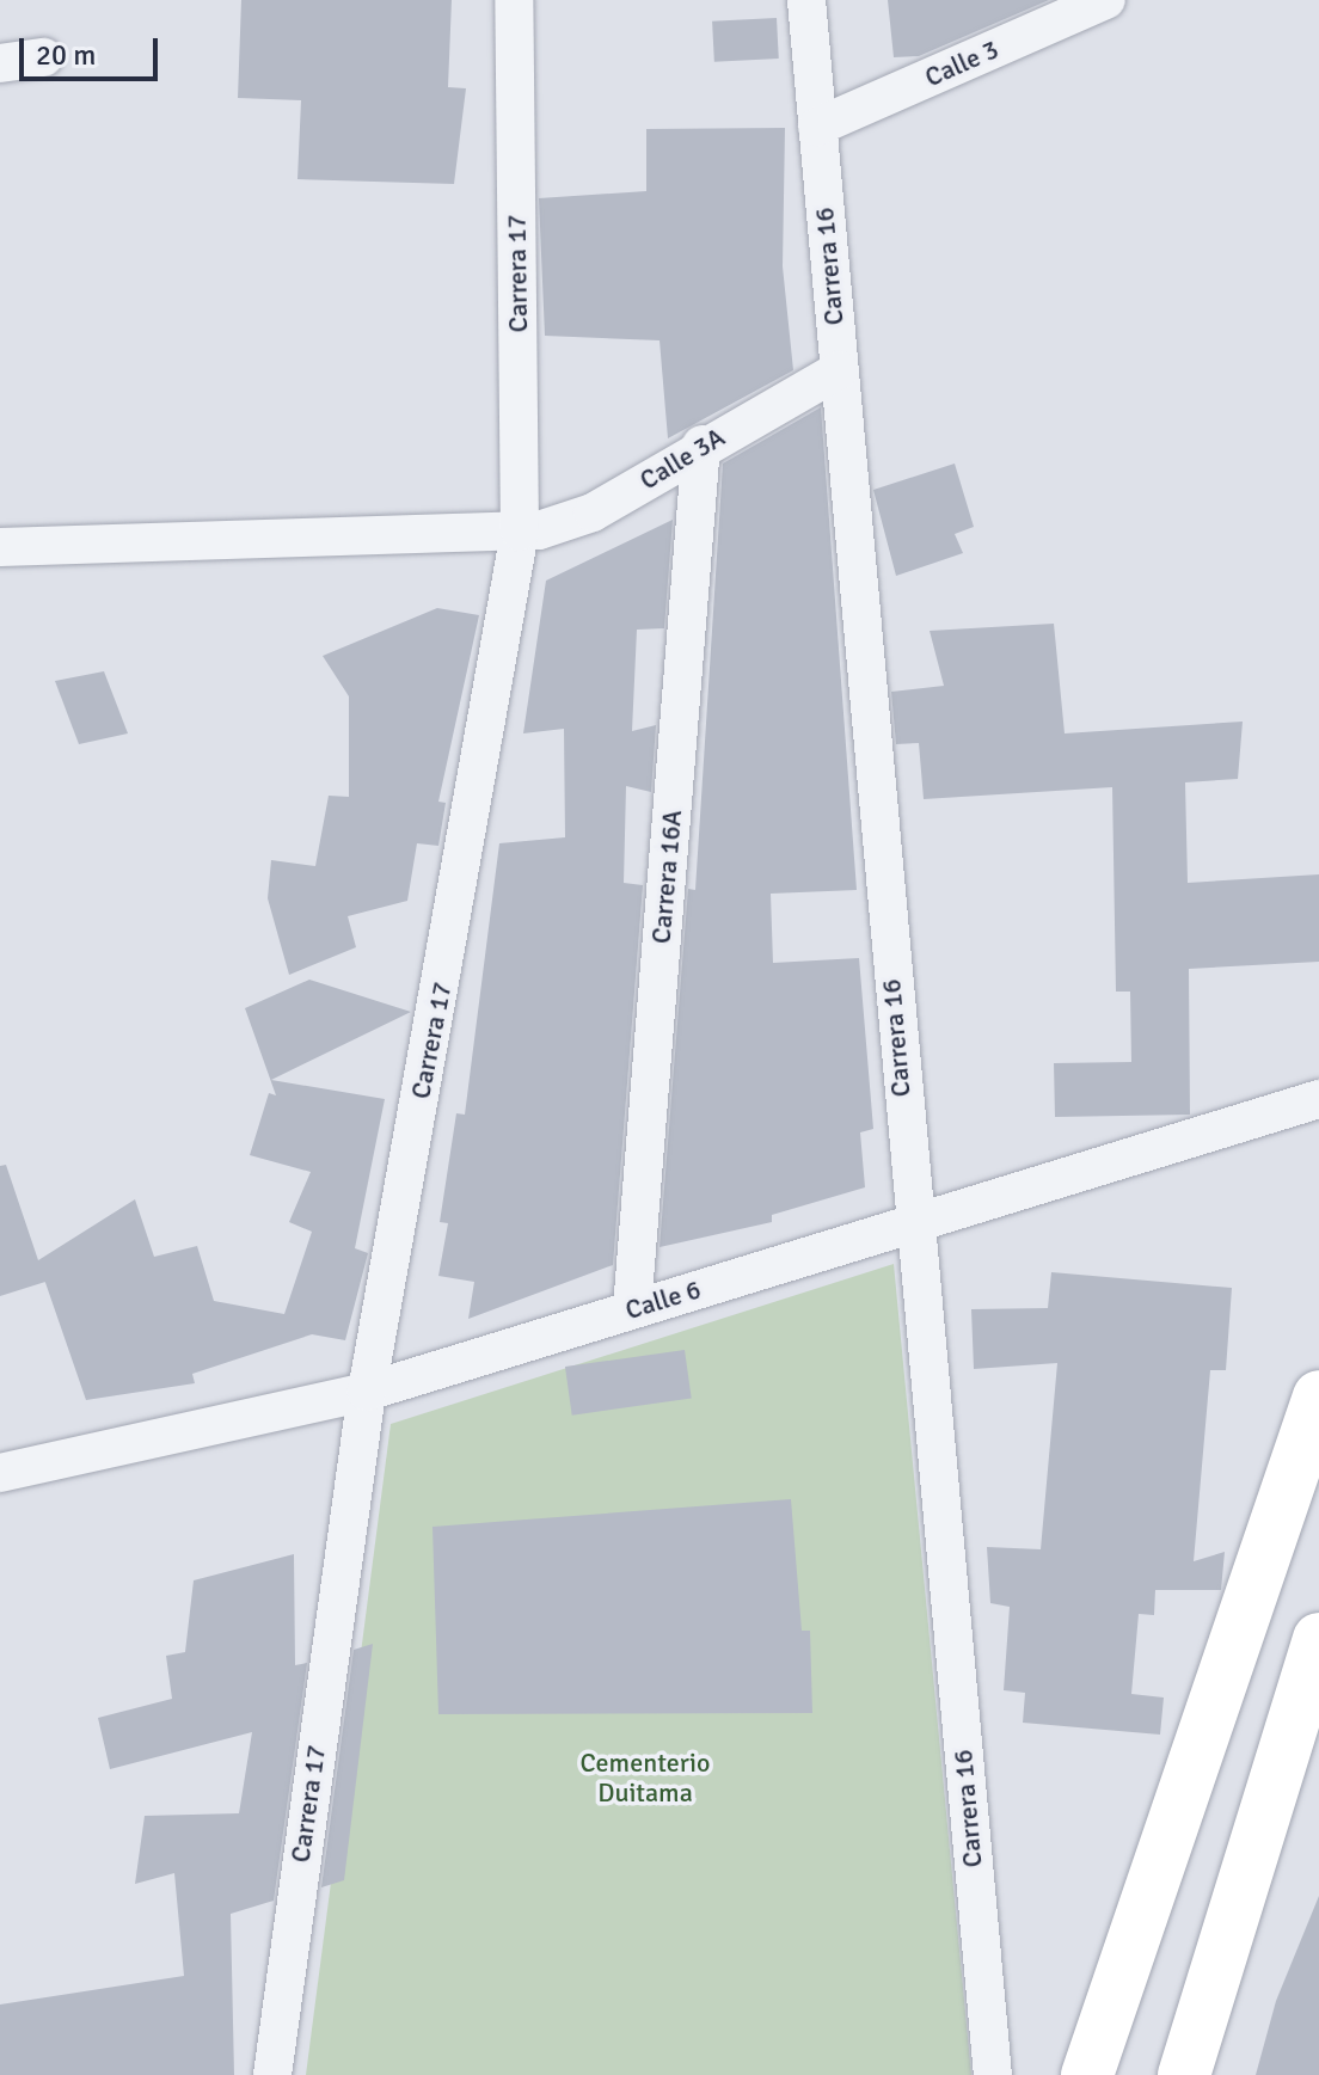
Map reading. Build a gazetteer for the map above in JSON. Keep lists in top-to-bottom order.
{
  "streets": {
    "street": [
      "Calle 3",
      "Carrera 16",
      "Carrera 17",
      "Calle 3A",
      "Carrera 16A",
      "Calle 6"
    ]
  },
  "crossings": [
    ["Calle 3", "Carrera 16"],
    ["Carrera 16", "Calle 3A"],
    ["Carrera 16", "Calle 6"],
    ["Carrera 17", "Calle 3A"],
    ["Carrera 17", "Calle 6"],
    ["Calle 3A", "Carrera 16A"],
    ["Carrera 16A", "Calle 6"]
  ],
  "parks": ["Cementerio Duitama"],
  "scale_bar": "20 m"
}
